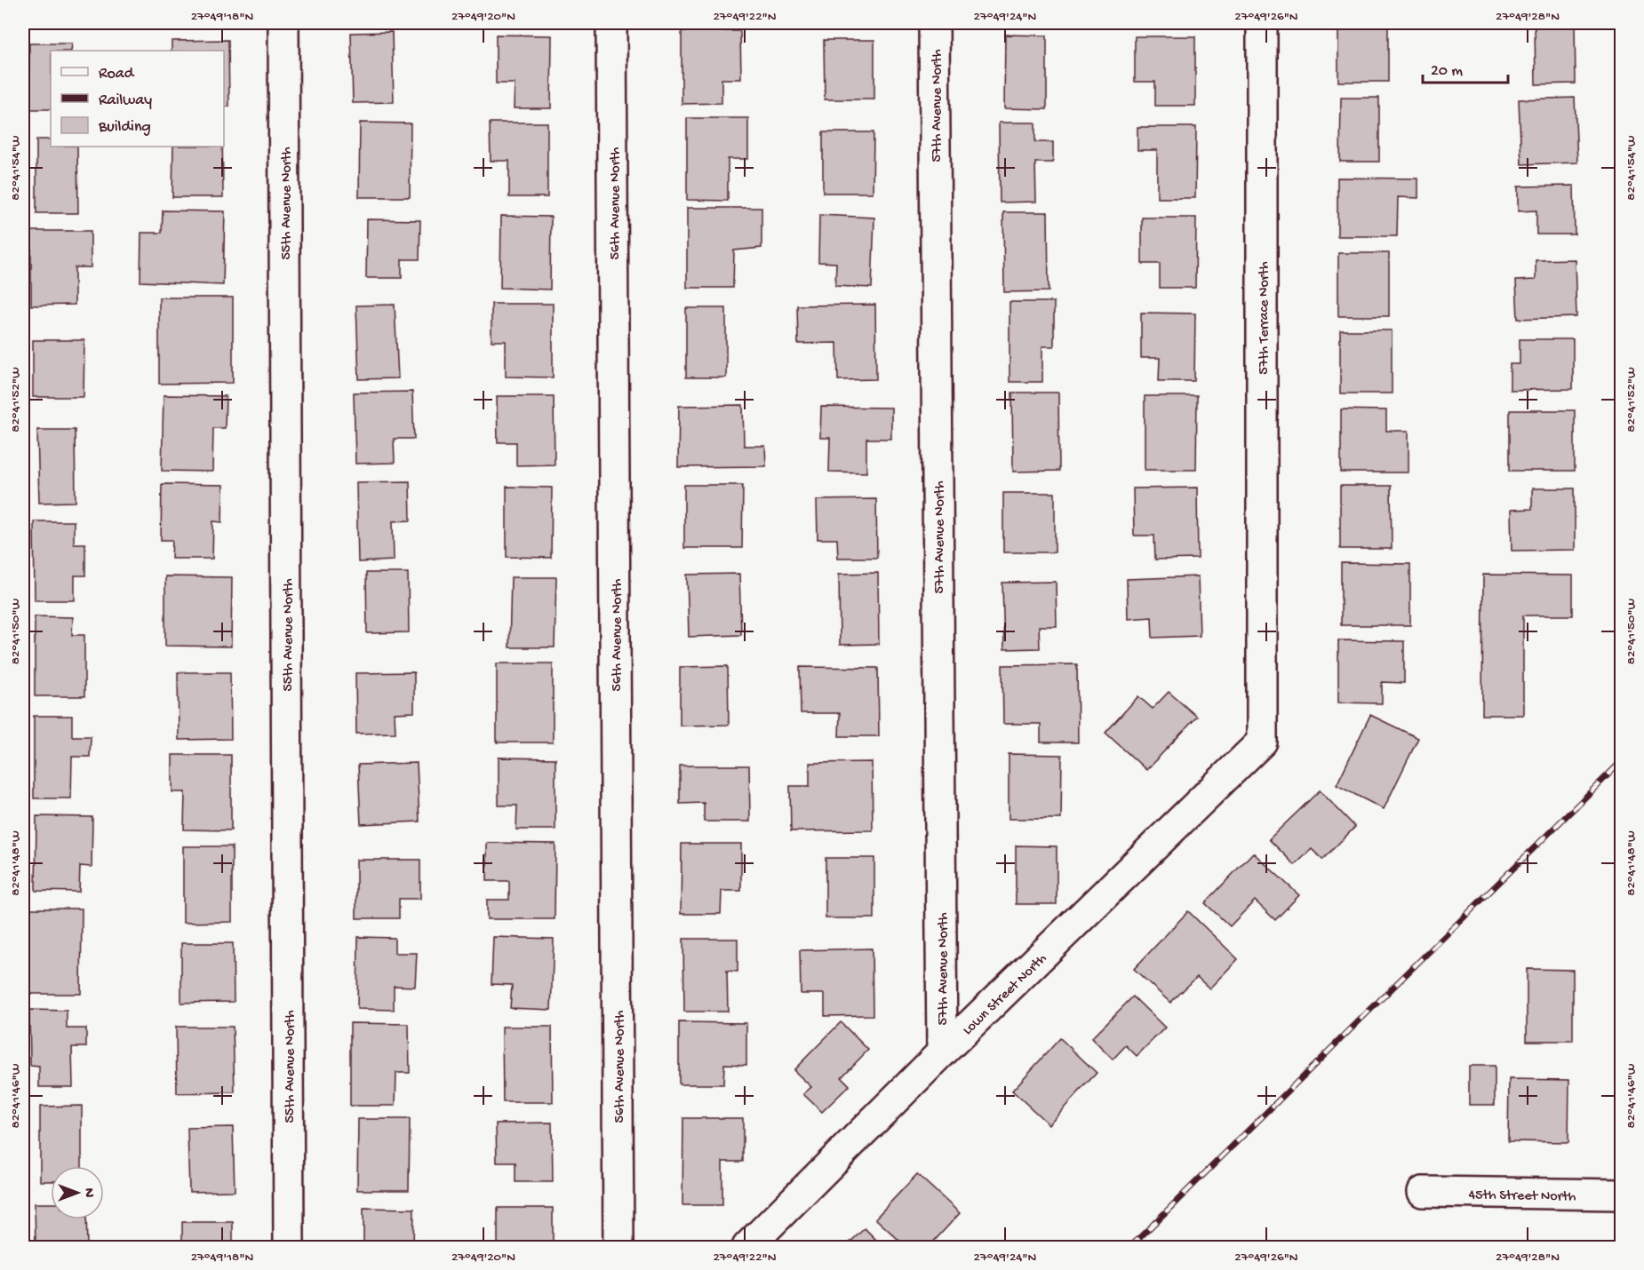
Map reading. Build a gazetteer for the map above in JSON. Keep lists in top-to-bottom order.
{
  "streets": {
    "street": [
      "57th Avenue North",
      "55th Avenue North",
      "56th Avenue North",
      "57th Terrace North",
      "Lown Street North",
      "45th Street North"
    ]
  },
  "crossings": [
    ["57th Avenue North", "Lown Street North"],
    ["57th Terrace North", "Lown Street North"]
  ],
  "legend": ["Road", "Railway", "Building"],
  "scale_bar": "20 m",
  "north": "right",
  "coordinates": [
    "27°49'18\"N",
    "27°49'20\"N",
    "27°49'22\"N",
    "27°49'24\"N",
    "27°49'26\"N",
    "27°49'28\"N",
    "82°41'54\"W",
    "82°41'52\"W",
    "82°41'50\"W",
    "82°41'48\"W",
    "82°41'46\"W"
  ]
}
